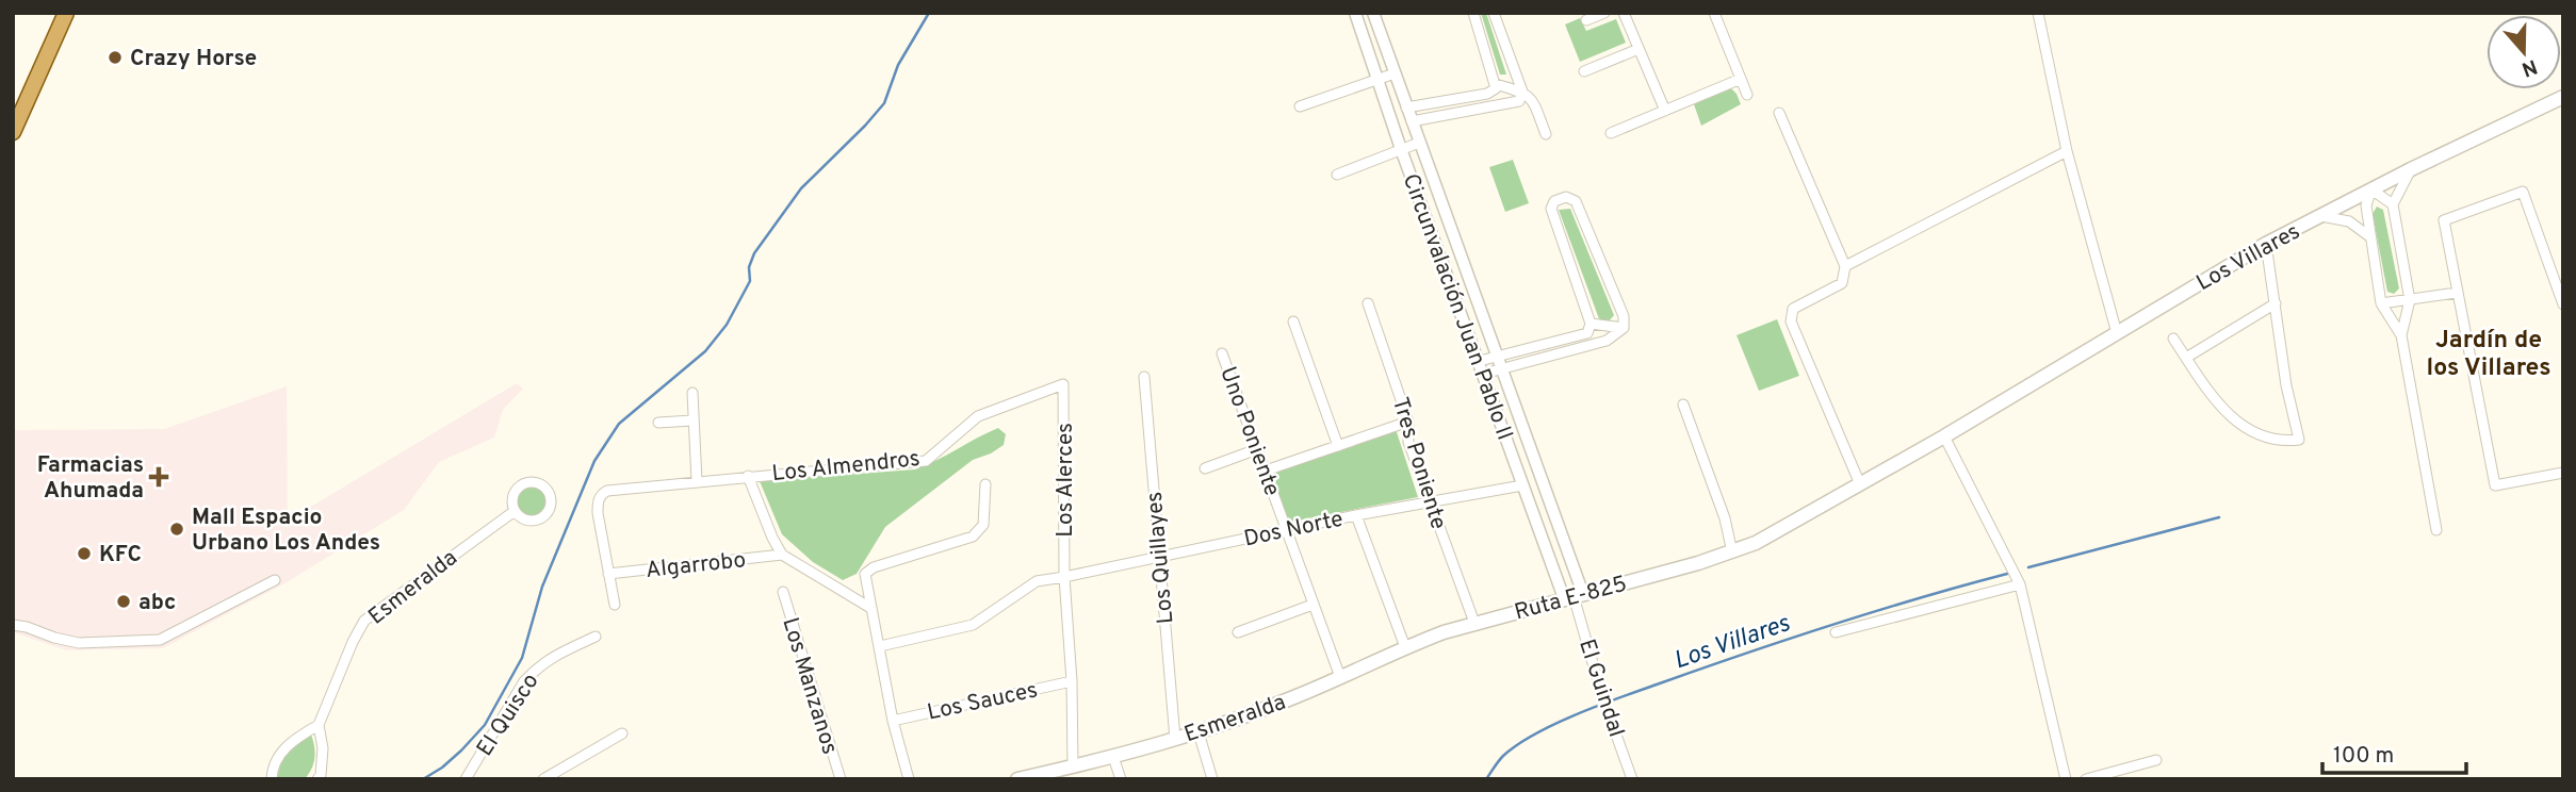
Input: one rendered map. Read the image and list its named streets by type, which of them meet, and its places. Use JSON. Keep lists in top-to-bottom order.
{
  "streets": {
    "main road": ["Los Villares", "Esmeralda", "Ruta E-825"],
    "street": [
      "Circunvalación Juan Pablo II",
      "Uno Poniente",
      "Tres Poniente",
      "Los Almendros",
      "Los Alerces",
      "Dos Norte",
      "Los Quillayes",
      "Algarrobo",
      "Los Manzanos",
      "El Guindal",
      "Los Sauces",
      "El Quisco"
    ]
  },
  "crossings": [
    ["Los Villares", "Ruta E-825"],
    ["Circunvalación Juan Pablo II", "Dos Norte"],
    ["Circunvalación Juan Pablo II", "Ruta E-825"],
    ["Circunvalación Juan Pablo II", "El Guindal"],
    ["Uno Poniente", "Dos Norte"],
    ["Uno Poniente", "Esmeralda"],
    ["Tres Poniente", "Dos Norte"],
    ["Tres Poniente", "Ruta E-825"],
    ["Los Almendros", "Los Alerces"],
    ["Los Almendros", "Algarrobo"],
    ["Los Alerces", "Dos Norte"],
    ["Los Alerces", "Esmeralda"],
    ["Los Alerces", "Los Sauces"],
    ["Dos Norte", "Los Quillayes"],
    ["Los Quillayes", "Esmeralda"],
    ["Esmeralda", "Ruta E-825"],
    ["Ruta E-825", "El Guindal"]
  ],
  "districts": ["Jardín de los Villares"],
  "water": ["Los Villares"],
  "places": {
    "other": [
      "Crazy Horse",
      "Mall Espacio Urbano Los Andes",
      "KFC",
      "abc"
    ],
    "health": ["Farmacias Ahumada"]
  },
  "scale_bar": "100 m",
  "north": "bottom"
}
